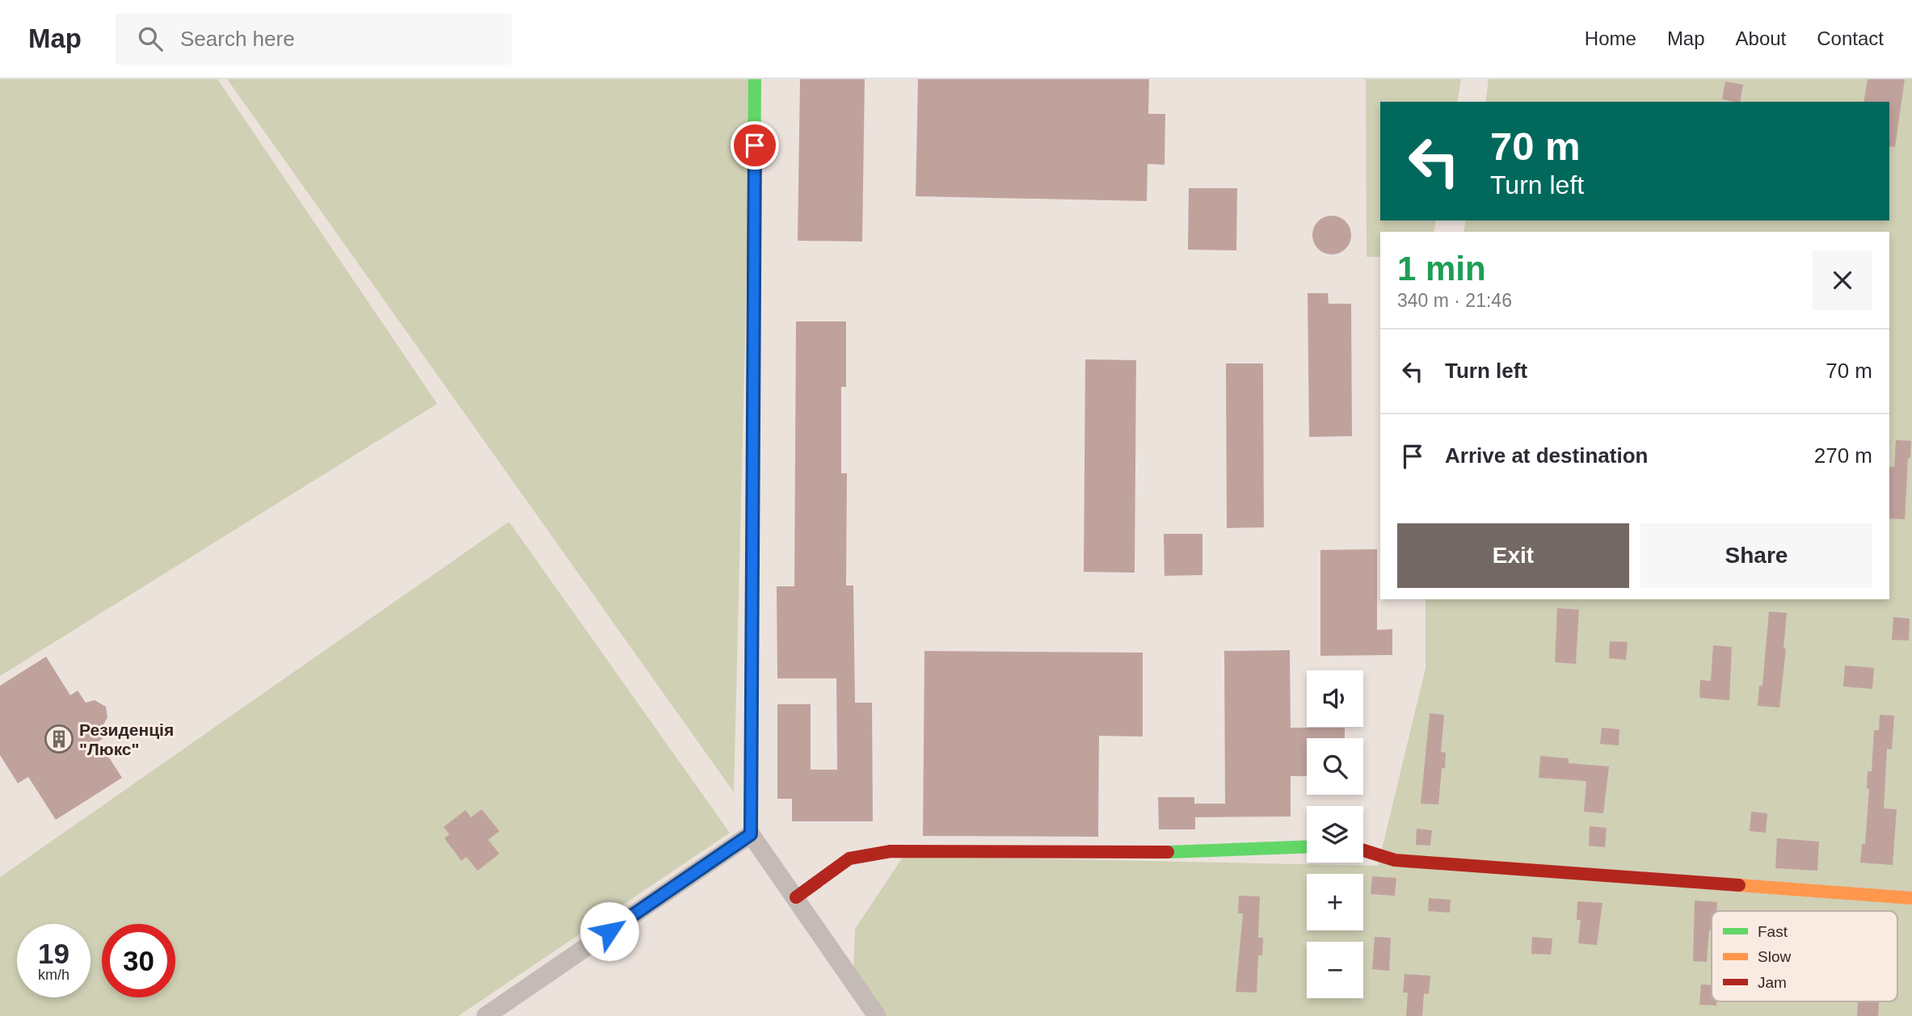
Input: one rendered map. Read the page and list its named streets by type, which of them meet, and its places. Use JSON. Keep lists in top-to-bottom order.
{
  "places": {
    "building": ["Резиденція \"Люкс\""]
  },
  "legend": ["Fast", "Slow", "Jam"],
  "page": {
    "header": "Map",
    "search": "Search here",
    "nav": [
      "Home",
      "Map",
      "About",
      "Contact"
    ],
    "turn": ["70 m", "Turn left"],
    "heading": ["1 min", "340 m · 21:46"],
    "list": [
      {
        "name": "Turn left",
        "value": "70 m"
      },
      {
        "name": "Arrive at destination",
        "value": "270 m"
      }
    ],
    "buttons": ["Exit", "Share"],
    "map_buttons": ["+", "−"],
    "speed": "19 km/h",
    "limit": "30"
  }
}
